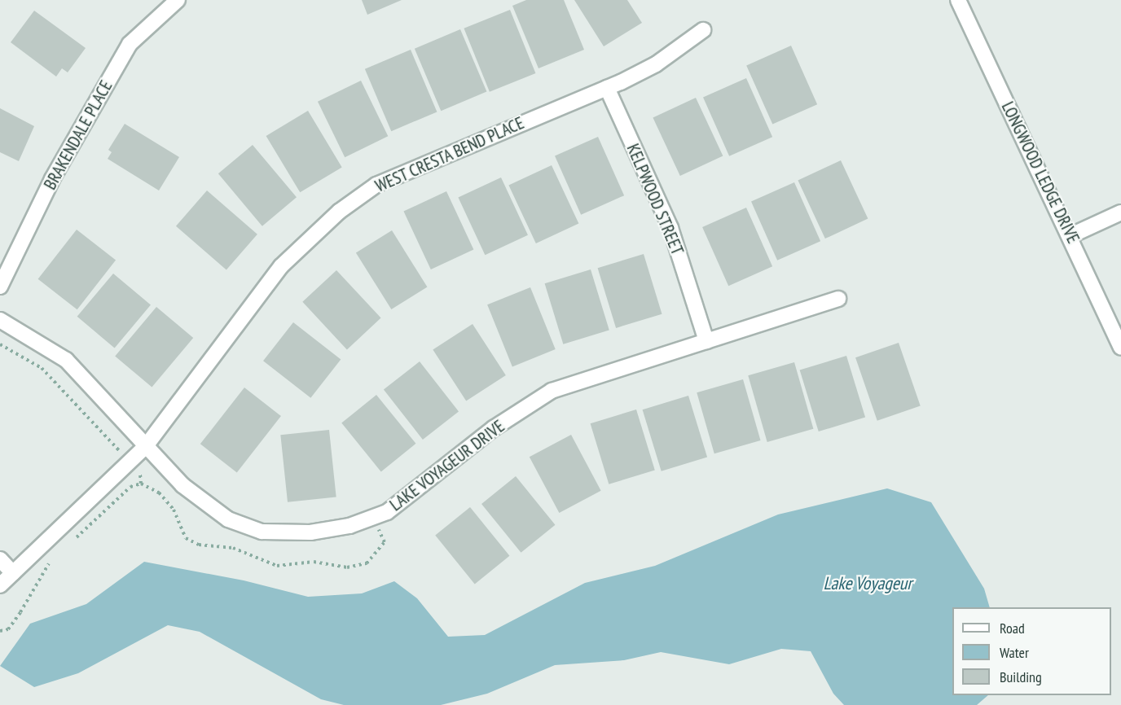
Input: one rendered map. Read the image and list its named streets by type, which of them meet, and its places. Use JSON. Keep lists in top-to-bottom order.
{
  "streets": {
    "street": [
      "BRAKENDALE PLACE",
      "WEST CRESTA BEND PLACE",
      "LONGWOOD LEDGE DRIVE",
      "KELPWOOD STREET",
      "LAKE VOYAGEUR DRIVE"
    ]
  },
  "crossings": [
    ["WEST CRESTA BEND PLACE", "KELPWOOD STREET"],
    ["WEST CRESTA BEND PLACE", "LAKE VOYAGEUR DRIVE"],
    ["KELPWOOD STREET", "LAKE VOYAGEUR DRIVE"]
  ],
  "water": ["Lake Voyageur"],
  "legend": ["Road", "Water", "Building"]
}
